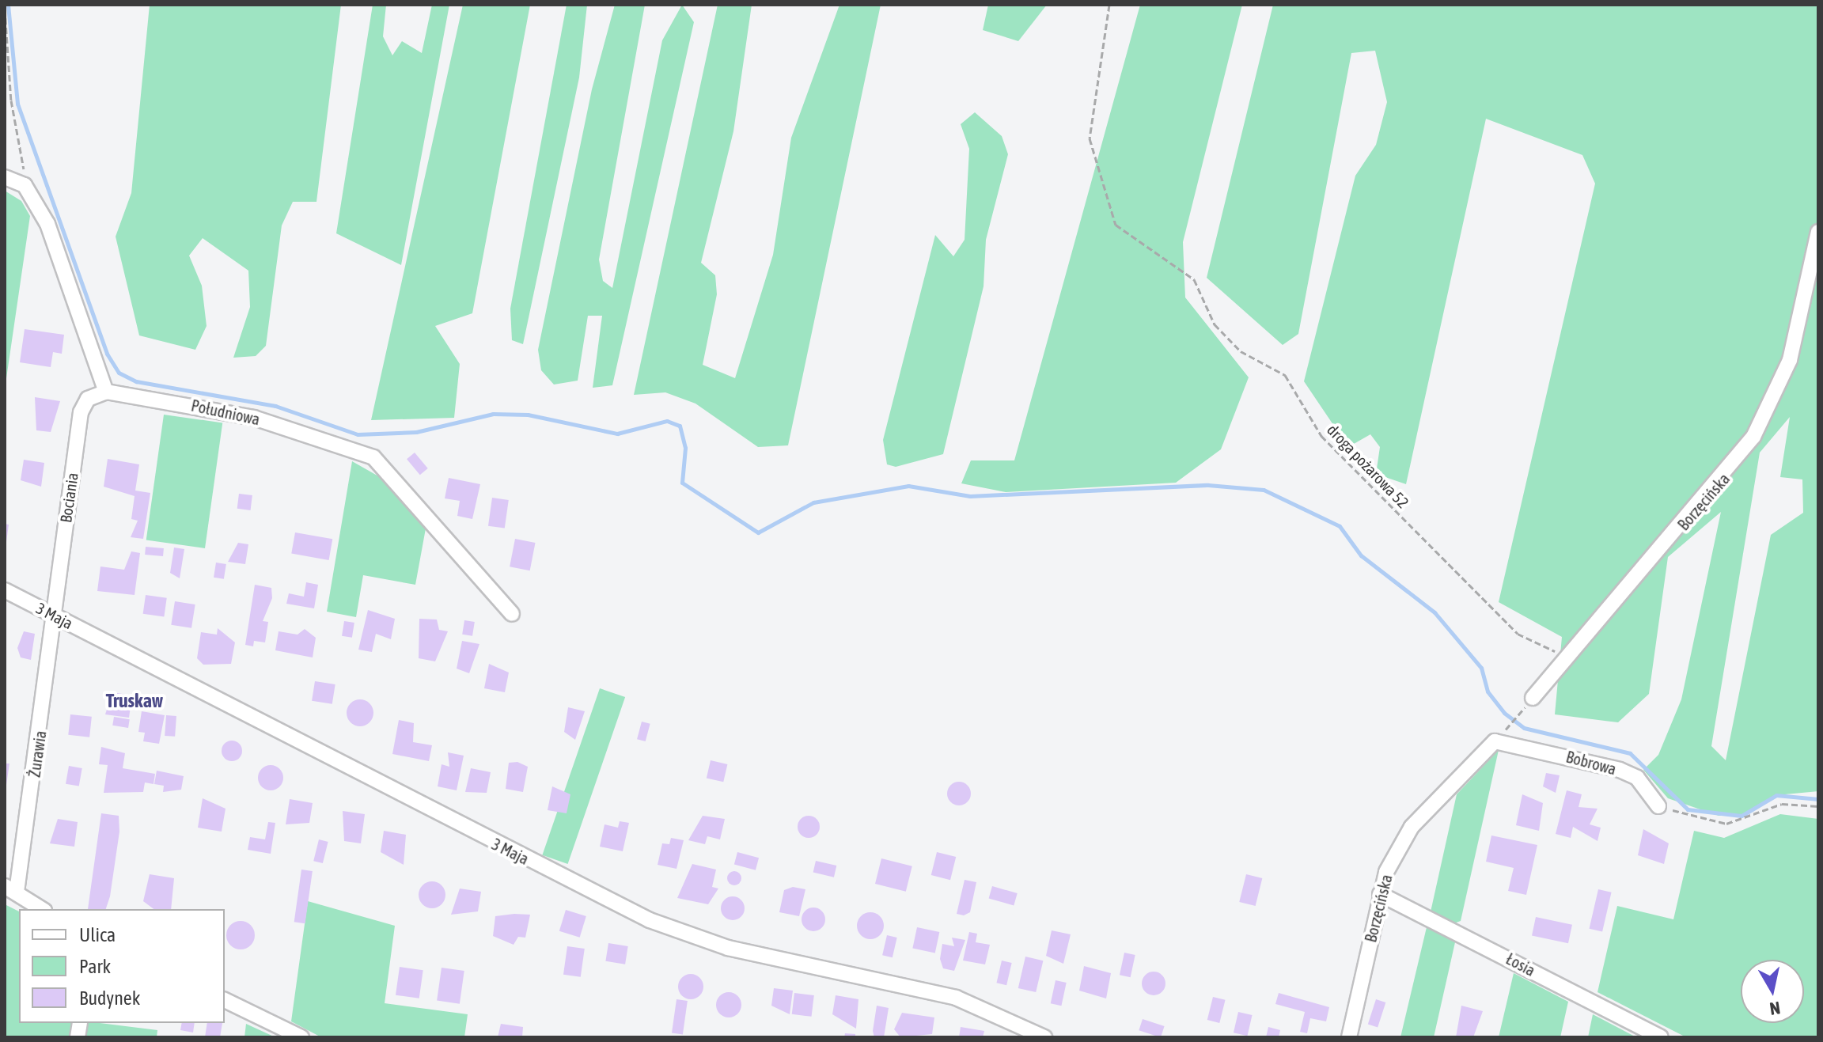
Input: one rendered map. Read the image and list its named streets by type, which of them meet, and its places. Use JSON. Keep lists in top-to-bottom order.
{
  "streets": {
    "street": [
      "Południowa",
      "Bociania",
      "Borzęcińska",
      "3 Maja",
      "Żurawia",
      "Bobrowa",
      "Łosia"
    ],
    "path": ["droga pożarowa 52"]
  },
  "crossings": [
    ["Południowa", "Bociania"],
    ["droga pożarowa 52", "Borzęcińska"],
    ["Bociania", "3 Maja"],
    ["Bociania", "Żurawia"],
    ["Borzęcińska", "Bobrowa"],
    ["Borzęcińska", "Łosia"],
    ["3 Maja", "Żurawia"]
  ],
  "districts": ["Truskaw"],
  "legend": ["Ulica", "Park", "Budynek"],
  "north": "bottom"
}
